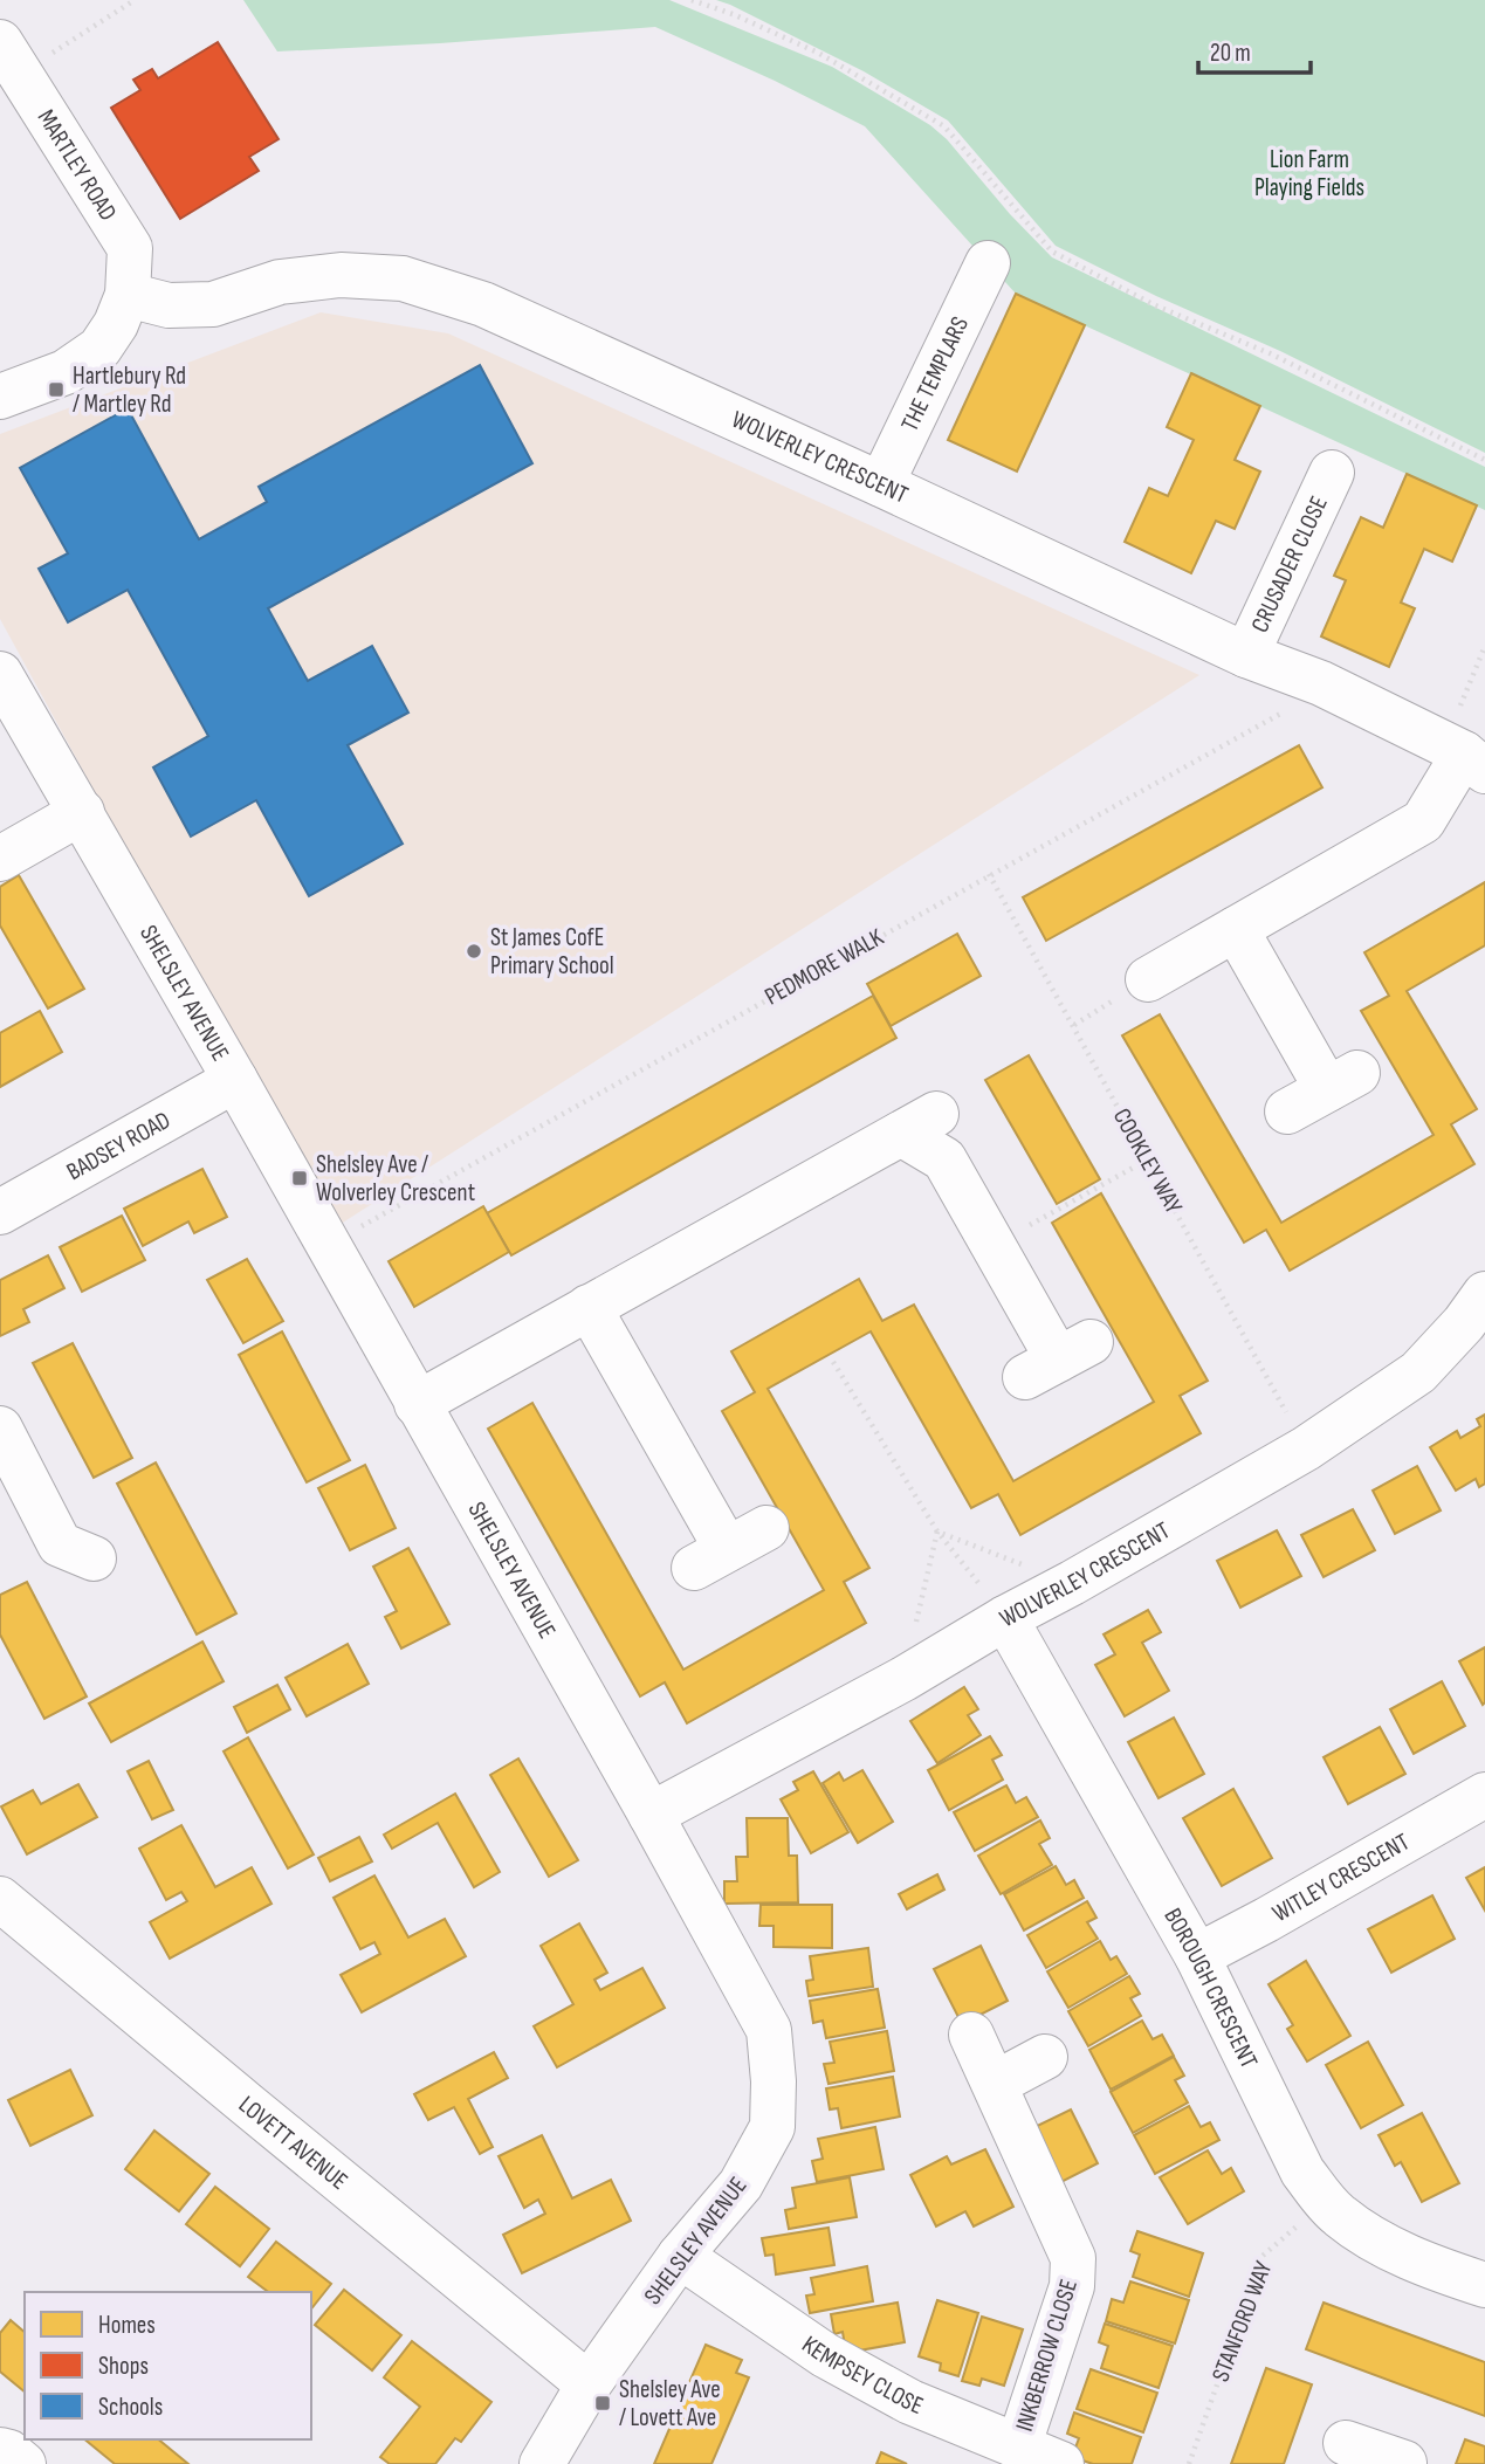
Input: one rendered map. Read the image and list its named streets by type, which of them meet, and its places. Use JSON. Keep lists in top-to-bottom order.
{
  "streets": {
    "street": [
      "MARTLEY ROAD",
      "THE TEMPLARS",
      "WOLVERLEY CRESCENT",
      "CRUSADER CLOSE",
      "SHELSLEY AVENUE",
      "BADSEY ROAD",
      "WITLEY CRESCENT",
      "BOROUGH CRESCENT",
      "LOVETT AVENUE",
      "INKBERROW CLOSE",
      "KEMPSEY CLOSE"
    ],
    "path": ["PEDMORE WALK", "COOKLEY WAY", "STANFORD WAY"]
  },
  "crossings": [
    ["MARTLEY ROAD", "WOLVERLEY CRESCENT"],
    ["THE TEMPLARS", "WOLVERLEY CRESCENT"],
    ["WOLVERLEY CRESCENT", "CRUSADER CLOSE"],
    ["WOLVERLEY CRESCENT", "PEDMORE WALK"],
    ["WOLVERLEY CRESCENT", "SHELSLEY AVENUE"],
    ["WOLVERLEY CRESCENT", "COOKLEY WAY"],
    ["WOLVERLEY CRESCENT", "BOROUGH CRESCENT"],
    ["PEDMORE WALK", "SHELSLEY AVENUE"],
    ["PEDMORE WALK", "COOKLEY WAY"],
    ["SHELSLEY AVENUE", "BADSEY ROAD"],
    ["SHELSLEY AVENUE", "LOVETT AVENUE"],
    ["SHELSLEY AVENUE", "KEMPSEY CLOSE"],
    ["WITLEY CRESCENT", "BOROUGH CRESCENT"],
    ["BOROUGH CRESCENT", "STANFORD WAY"],
    ["INKBERROW CLOSE", "KEMPSEY CLOSE"]
  ],
  "parks": ["Lion Farm Playing Fields"],
  "places": {
    "transit": ["Hartlebury Rd / Martley Rd", "Shelsley Ave / Wolverley Crescent", "Shelsley Ave / Lovett Ave"],
    "other": ["St James CofE Primary School"]
  },
  "legend": ["Homes", "Shops", "Schools"],
  "scale_bar": "20 m"
}
